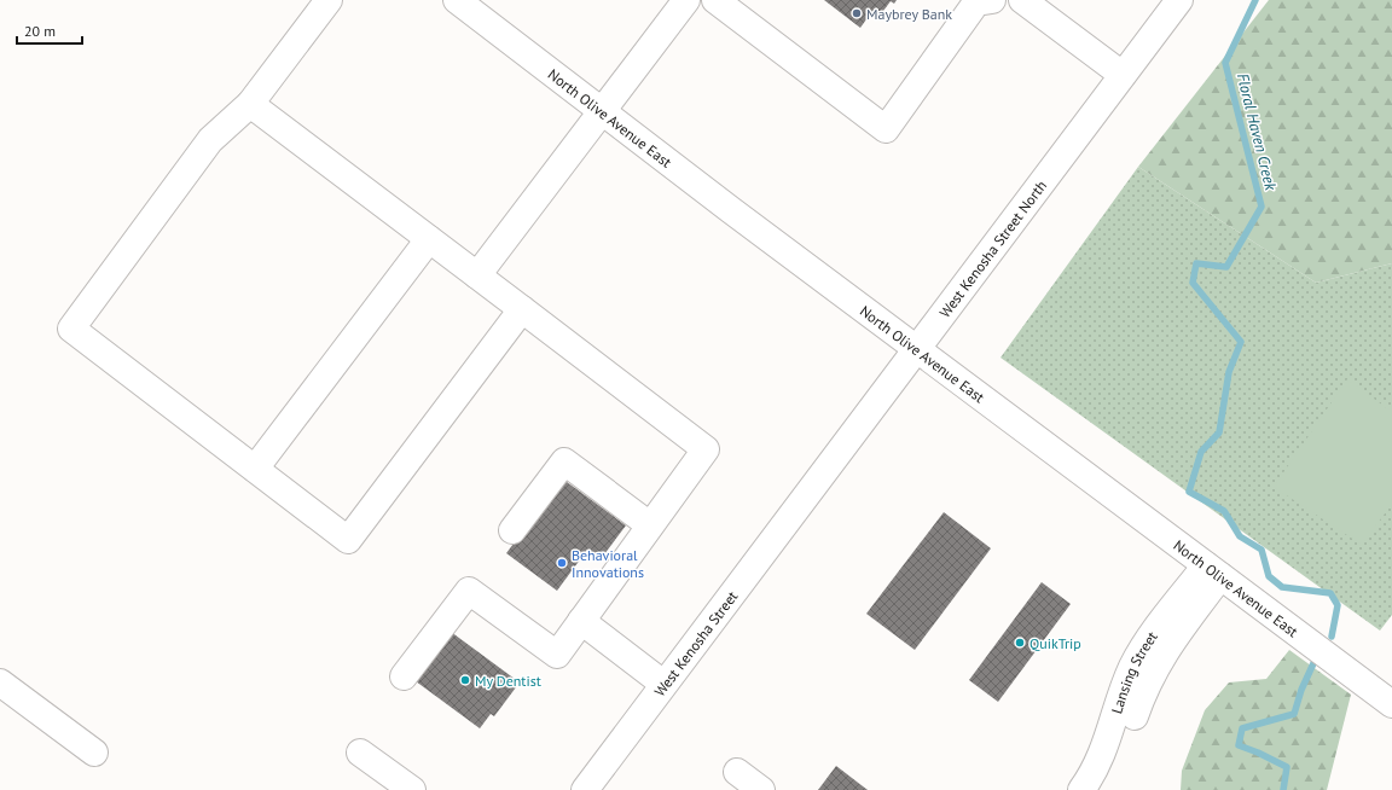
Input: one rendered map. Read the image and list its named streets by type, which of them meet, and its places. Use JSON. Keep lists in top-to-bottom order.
{
  "streets": {
    "street": [
      "North Olive Avenue East",
      "West Kenosha Street North",
      "West Kenosha Street",
      "Lansing Street"
    ]
  },
  "crossings": [
    ["North Olive Avenue East", "West Kenosha Street North"],
    ["North Olive Avenue East", "Lansing Street"],
    ["West Kenosha Street North", "West Kenosha Street"]
  ],
  "water": ["Floral Haven Creek"],
  "places": [
    "Maybrey Bank",
    "Behavioral Innovations",
    "QuikTrip",
    "My Dentist"
  ],
  "scale_bar": "20 m"
}
